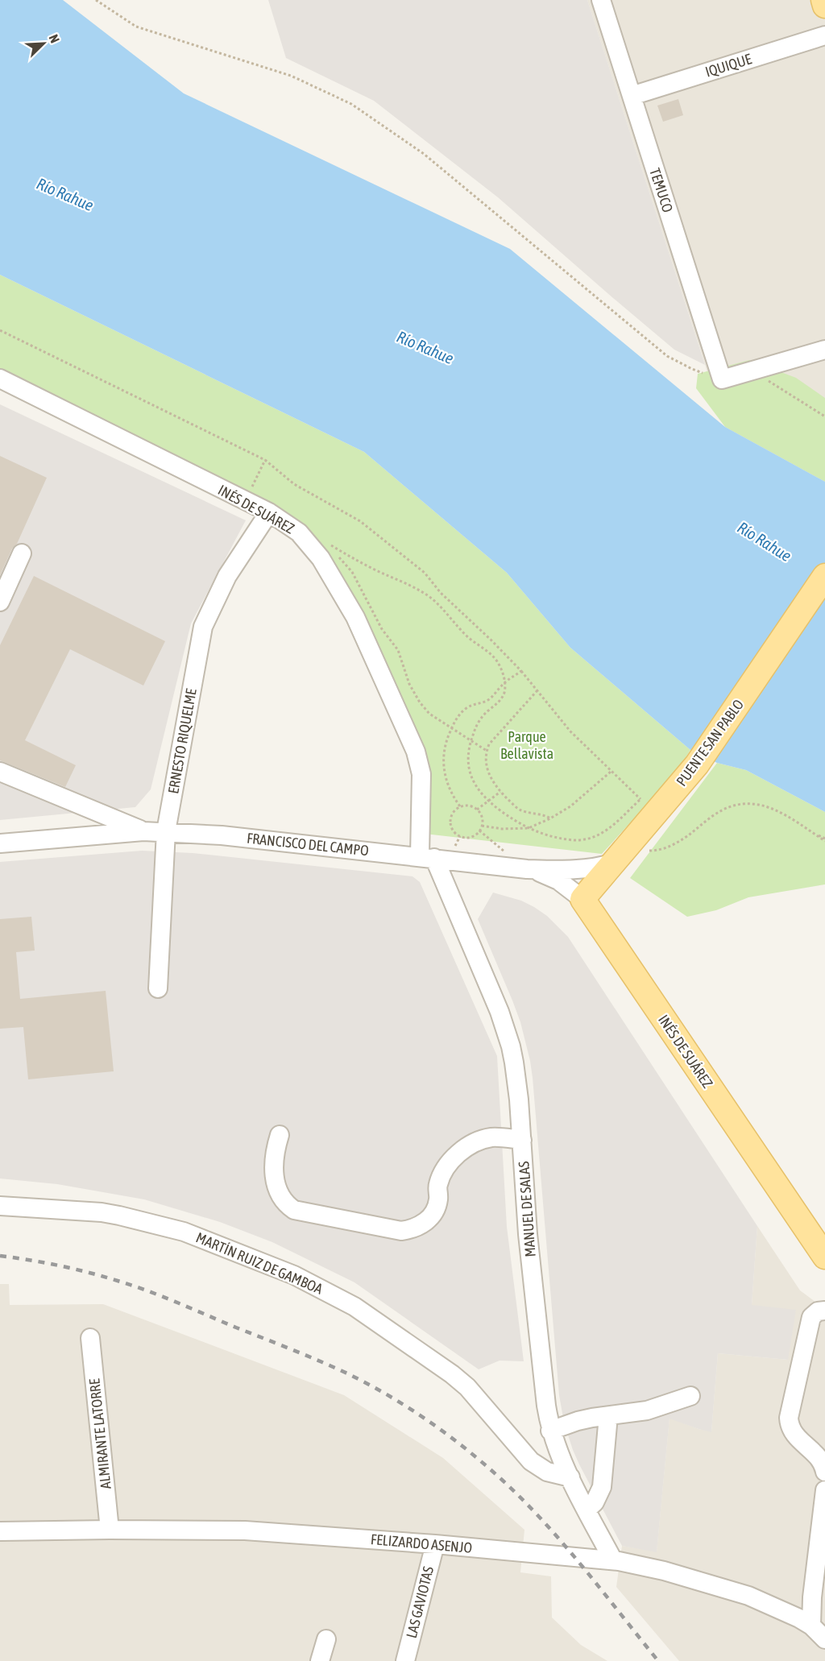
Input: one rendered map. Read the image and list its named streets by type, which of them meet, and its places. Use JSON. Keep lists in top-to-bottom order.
{
  "streets": {
    "main road": ["INÉS DE SUÁREZ", "PUENTE SAN PABLO"],
    "street": [
      "IQUIQUE",
      "TEMUCO",
      "ERNESTO RIQUELME",
      "FRANCISCO DEL CAMPO",
      "MANUEL DE SALAS",
      "MARTÍN RUIZ DE GAMBOA",
      "ALMIRANTE LATORRE",
      "FELIZARDO ASENJO",
      "LAS GAVIOTAS"
    ]
  },
  "crossings": [
    ["IQUIQUE", "TEMUCO"],
    ["INÉS DE SUÁREZ", "ERNESTO RIQUELME"],
    ["INÉS DE SUÁREZ", "PUENTE SAN PABLO"],
    ["INÉS DE SUÁREZ", "FRANCISCO DEL CAMPO"],
    ["INÉS DE SUÁREZ", "MANUEL DE SALAS"],
    ["ERNESTO RIQUELME", "FRANCISCO DEL CAMPO"],
    ["PUENTE SAN PABLO", "FRANCISCO DEL CAMPO"],
    ["FRANCISCO DEL CAMPO", "MANUEL DE SALAS"],
    ["MANUEL DE SALAS", "MARTÍN RUIZ DE GAMBOA"],
    ["MANUEL DE SALAS", "FELIZARDO ASENJO"],
    ["ALMIRANTE LATORRE", "FELIZARDO ASENJO"],
    ["FELIZARDO ASENJO", "LAS GAVIOTAS"]
  ],
  "water": ["Río Rahue"],
  "parks": ["Parque Bellavista"],
  "north": "top right"
}
